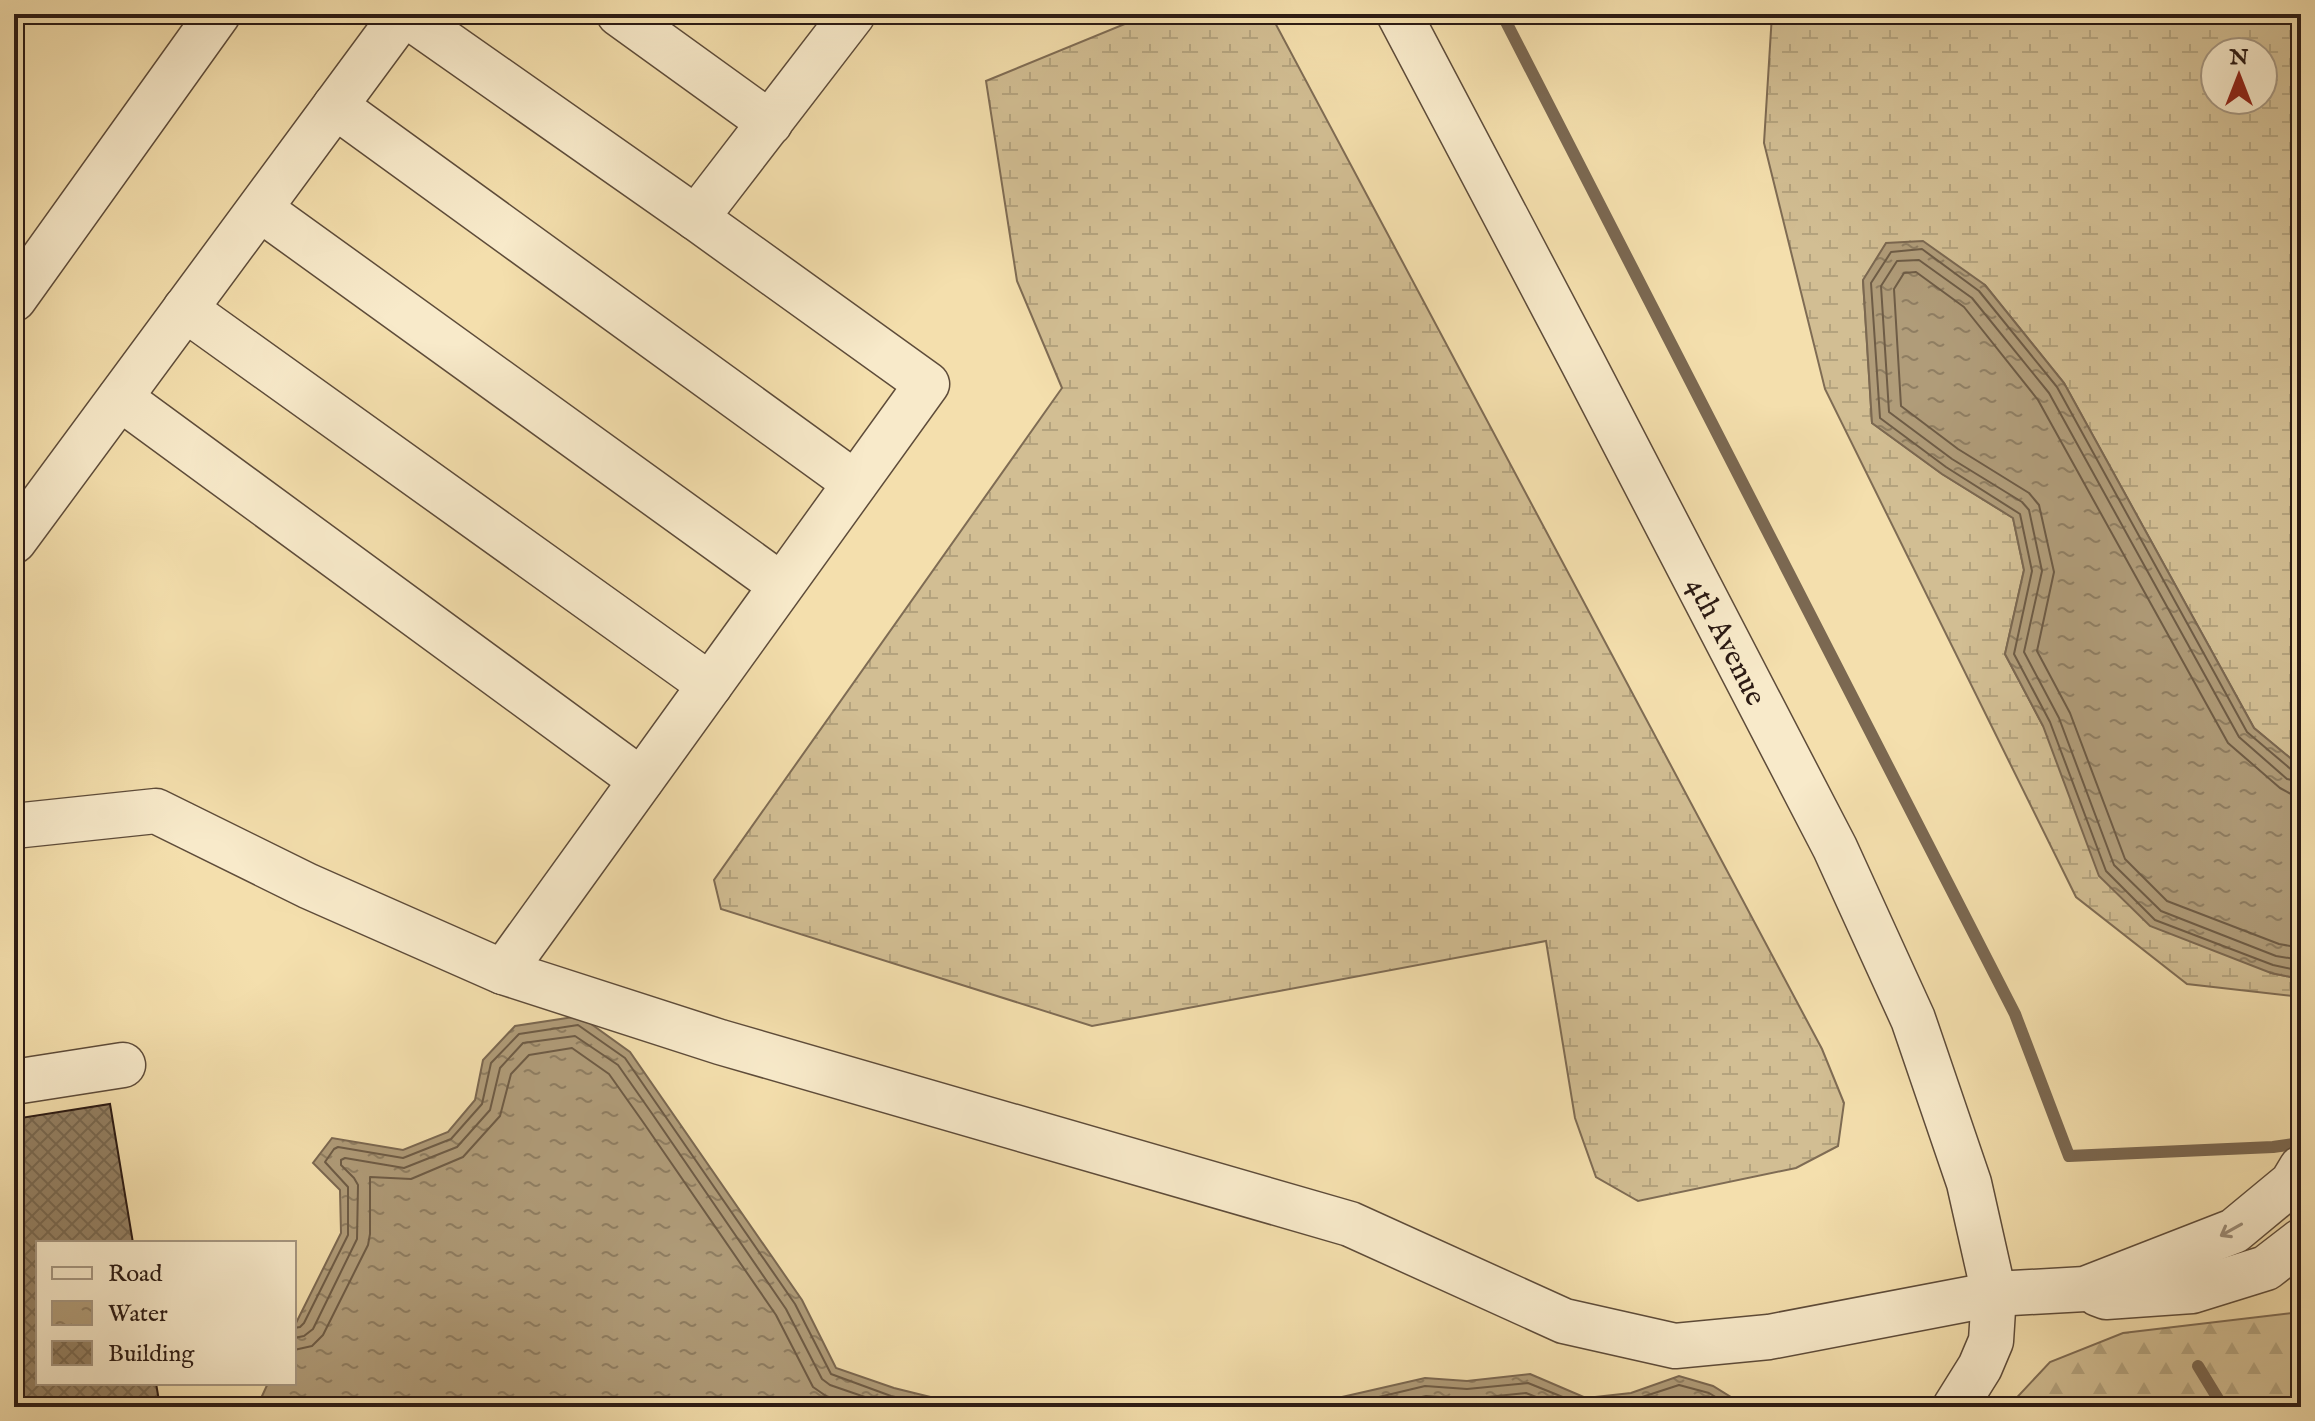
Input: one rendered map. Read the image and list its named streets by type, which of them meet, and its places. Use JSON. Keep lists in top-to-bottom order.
{
  "streets": {
    "street": ["4th Avenue"]
  },
  "legend": ["Road", "Water", "Building"],
  "north": "top"
}
